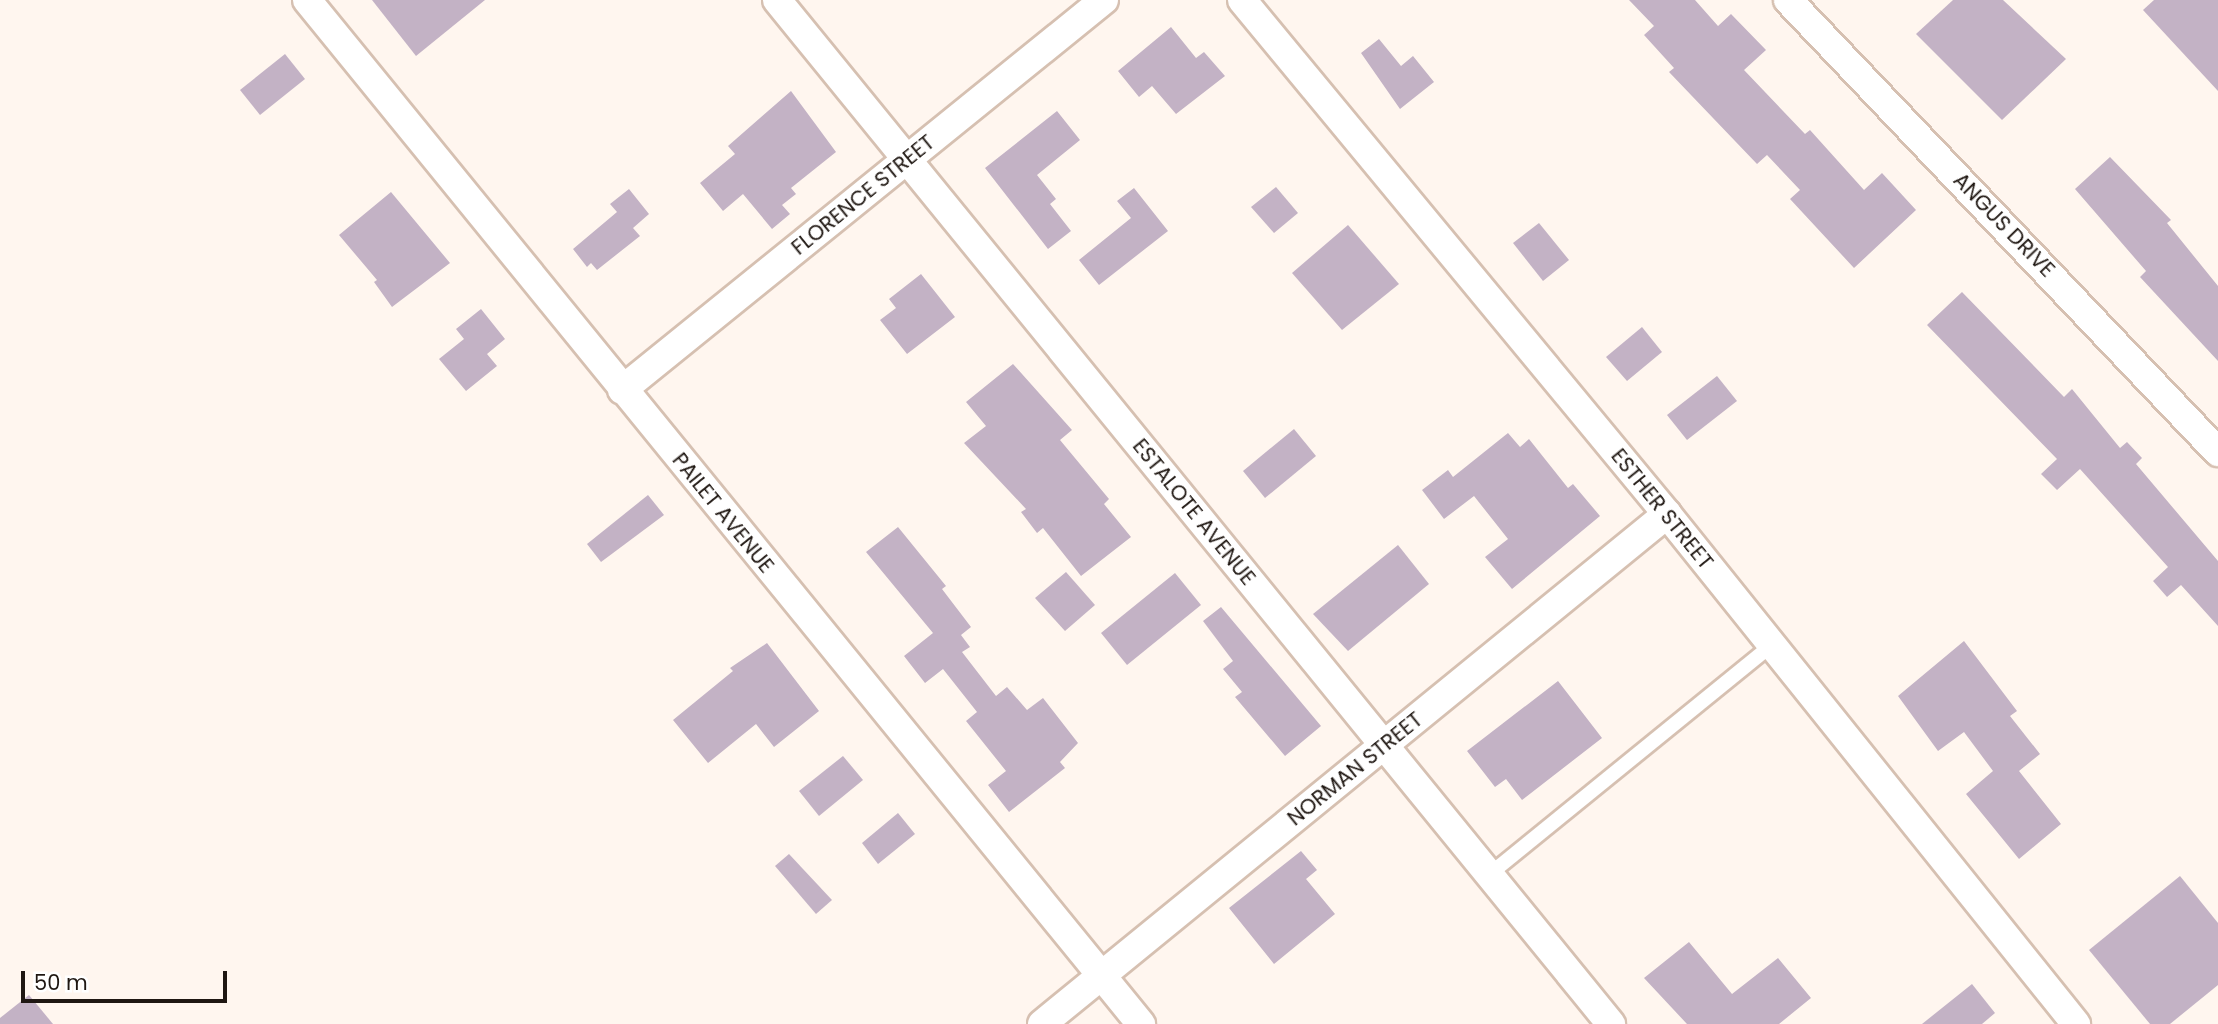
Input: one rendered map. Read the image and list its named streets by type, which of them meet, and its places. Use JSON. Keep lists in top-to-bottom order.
{
  "streets": {
    "street": [
      "FLORENCE STREET",
      "ANGUS DRIVE",
      "ESTHER STREET",
      "ESTALOTE AVENUE",
      "PAILET AVENUE",
      "NORMAN STREET"
    ]
  },
  "crossings": [
    ["FLORENCE STREET", "ESTALOTE AVENUE"],
    ["FLORENCE STREET", "PAILET AVENUE"],
    ["ESTHER STREET", "NORMAN STREET"],
    ["ESTALOTE AVENUE", "NORMAN STREET"],
    ["PAILET AVENUE", "NORMAN STREET"]
  ],
  "scale_bar": "50 m"
}
